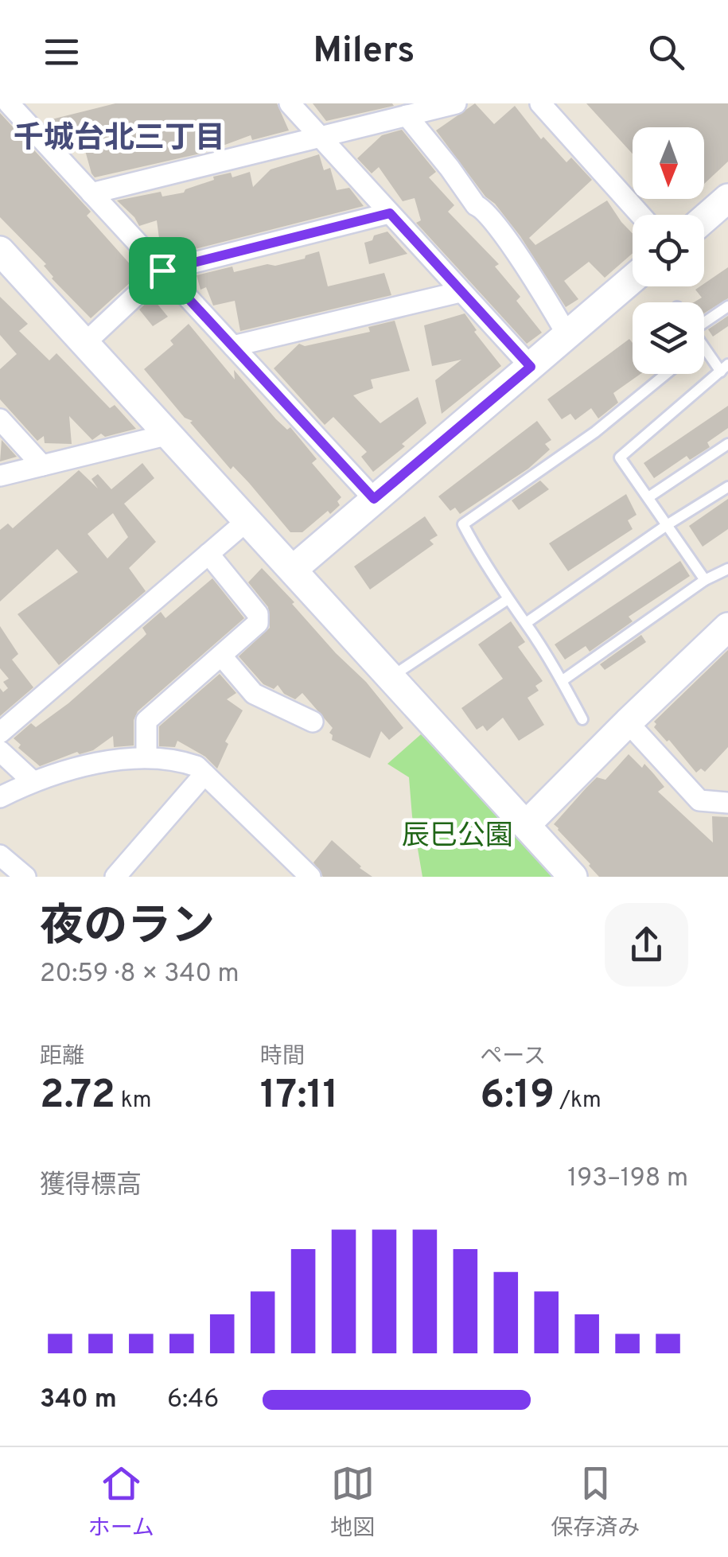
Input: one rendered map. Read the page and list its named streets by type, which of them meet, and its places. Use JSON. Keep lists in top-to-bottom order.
{
  "districts": ["千城台北三丁目"],
  "parks": ["辰巳公園"],
  "north": "bottom",
  "page": {
    "header": "Milers",
    "heading": ["夜のラン", "20:59 · 8 × 340 m"],
    "stats": [
      ["距離", "2.72 km"],
      ["時間", "17:11"],
      ["ペース", "6:19 /km"]
    ],
    "chart": ["獲得標高", "193–198 m"],
    "list": [
      {
        "name": "340 m",
        "note": "6:46"
      }
    ],
    "tabs": ["ホーム", "地図", "保存済み"]
  }
}
